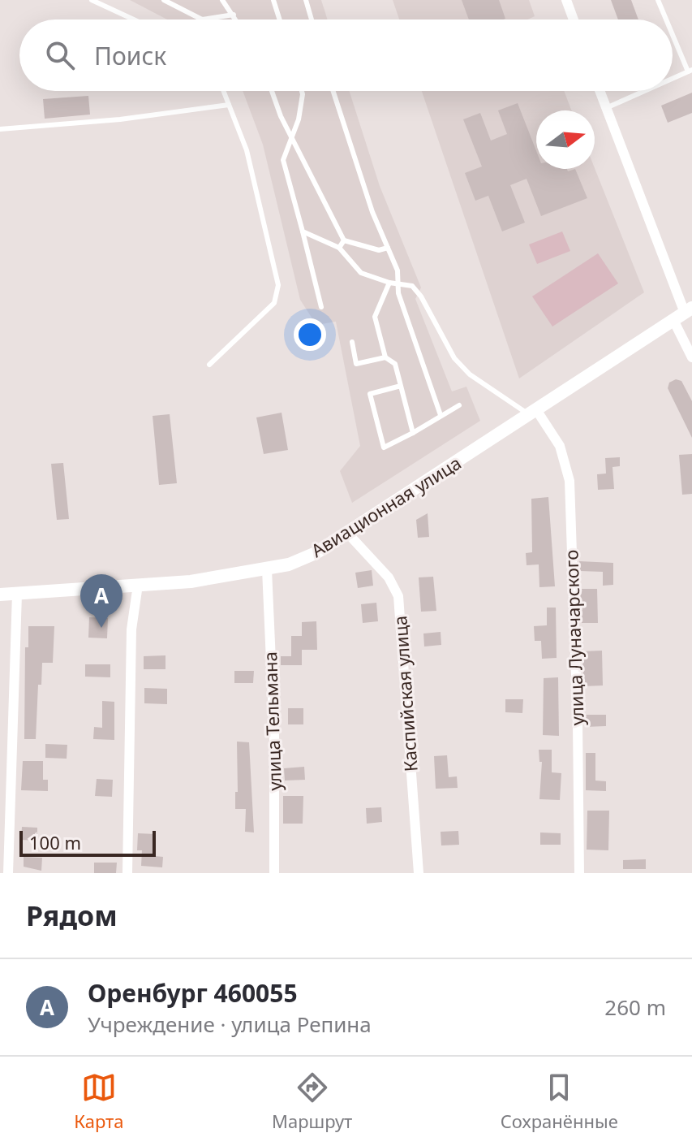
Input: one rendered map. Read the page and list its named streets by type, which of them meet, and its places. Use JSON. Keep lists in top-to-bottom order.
{
  "streets": {
    "street": [
      "Авиационная улица",
      "улица Луначарского",
      "Каспийская улица",
      "улица Тельмана"
    ]
  },
  "crossings": [
    ["Авиационная улица", "улица Луначарского"],
    ["Авиационная улица", "Каспийская улица"],
    ["Авиационная улица", "улица Тельмана"]
  ],
  "scale_bar": "100 m",
  "north": "right",
  "page": {
    "search": "Поиск",
    "pins": "A",
    "scale": "100 m",
    "heading": "Рядом",
    "list": [
      {
        "mark": "A",
        "name": "Оренбург 460055",
        "note": "Учреждение · улица Репина",
        "value": "260 m"
      }
    ],
    "nav": ["Карта", "Маршрут", "Сохранённые"]
  }
}
